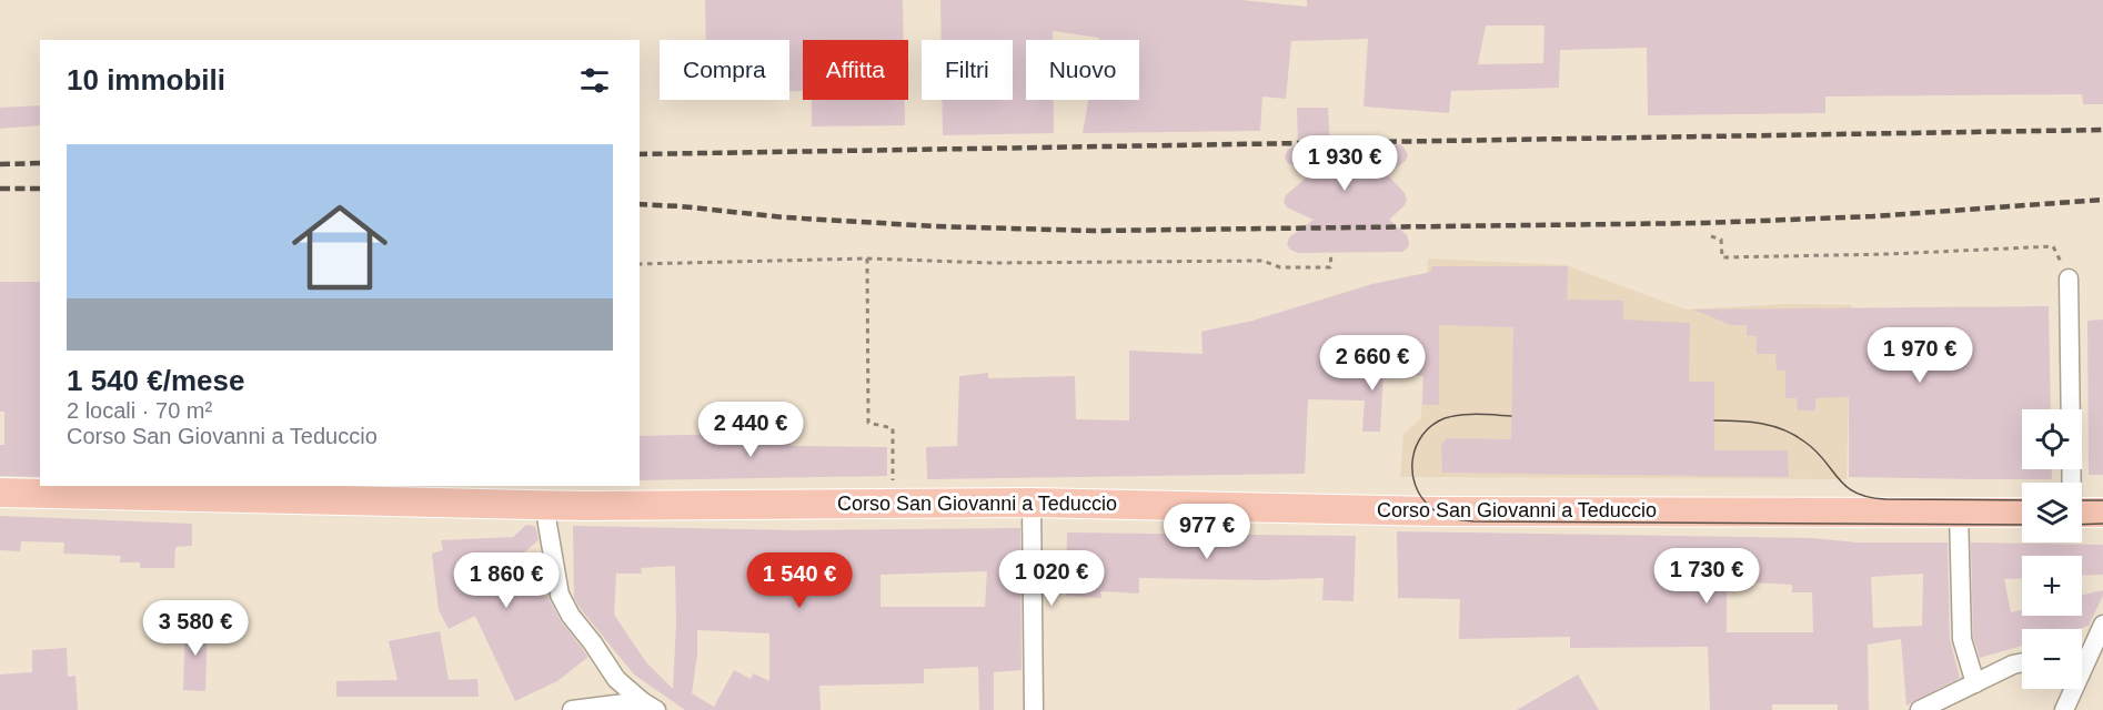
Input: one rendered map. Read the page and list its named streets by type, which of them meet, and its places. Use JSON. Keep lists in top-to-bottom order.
{
  "streets": {
    "main road": ["Corso San Giovanni a Teduccio"]
  },
  "page": {
    "chip": [
      "Compra",
      "Affitta",
      "Filtri",
      "Nuovo"
    ],
    "heading": "10 immobili",
    "list": [
      {
        "name": "1 540 €/mese",
        "note": "2 locali · 70 m² · Corso San Giovanni a Teduccio"
      }
    ],
    "price": [
      "1 930 €",
      "1 970 €",
      "2 660 €",
      "2 440 €",
      "977 €",
      "1 730 €",
      "1 020 €",
      "1 860 €",
      "1 540 €",
      "3 580 €"
    ],
    "map_buttons": ["+", "−"]
  }
}
